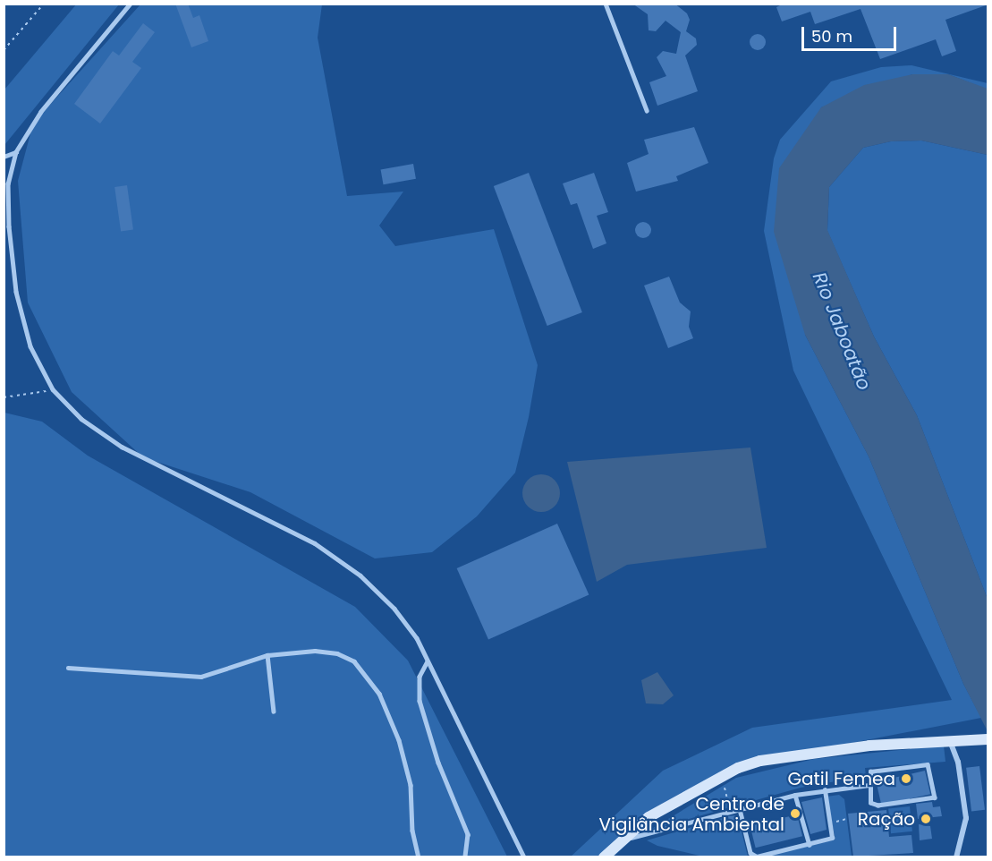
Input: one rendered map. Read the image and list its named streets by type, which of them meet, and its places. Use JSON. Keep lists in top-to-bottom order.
{
  "water": ["Rio Jaboatão"],
  "places": ["Gatil Femea", "Centro de Vigilância Ambiental", "Ração"],
  "scale_bar": "50 m"
}
